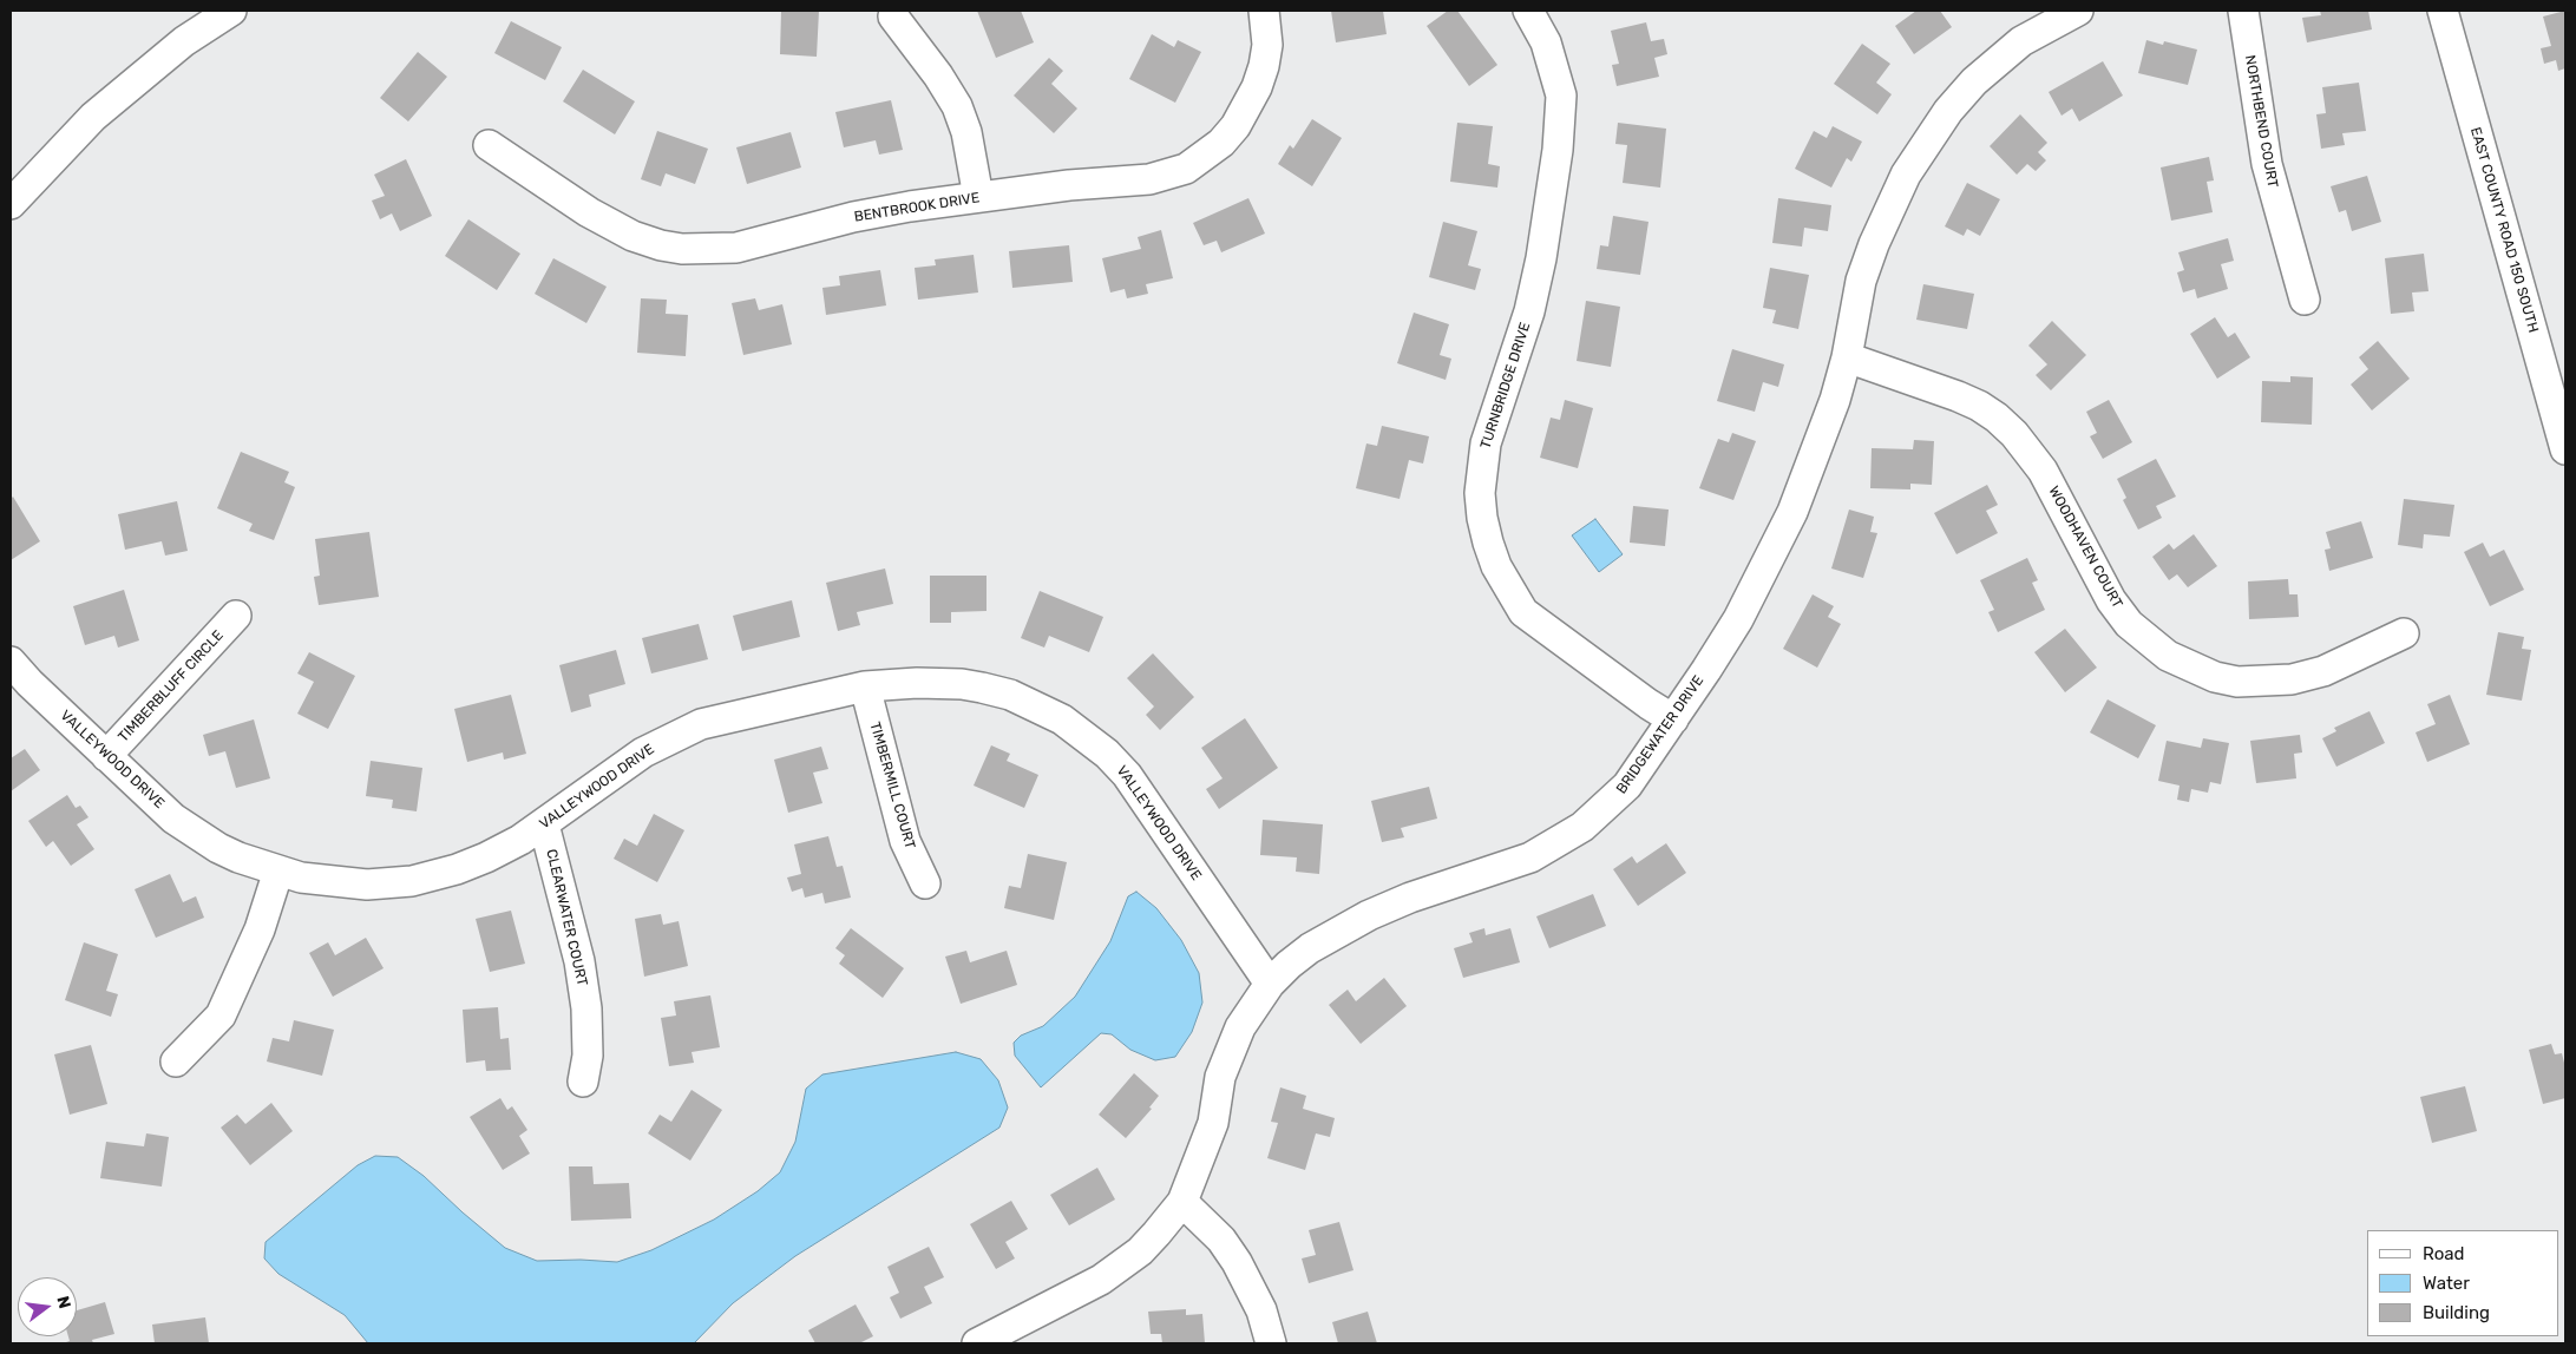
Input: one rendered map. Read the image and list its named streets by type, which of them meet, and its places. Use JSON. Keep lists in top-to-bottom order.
{
  "streets": {
    "street": [
      "NORTHBEND COURT",
      "BENTBROOK DRIVE",
      "EAST COUNTY ROAD 150 SOUTH",
      "TURNBRIDGE DRIVE",
      "WOODHAVEN COURT",
      "TIMBERBLUFF CIRCLE",
      "BRIDGEWATER DRIVE",
      "VALLEYWOOD DRIVE",
      "TIMBERMILL COURT",
      "CLEARWATER COURT"
    ]
  },
  "crossings": [
    ["TURNBRIDGE DRIVE", "BRIDGEWATER DRIVE"],
    ["WOODHAVEN COURT", "BRIDGEWATER DRIVE"],
    ["TIMBERBLUFF CIRCLE", "VALLEYWOOD DRIVE"],
    ["BRIDGEWATER DRIVE", "VALLEYWOOD DRIVE"],
    ["VALLEYWOOD DRIVE", "TIMBERMILL COURT"],
    ["VALLEYWOOD DRIVE", "CLEARWATER COURT"]
  ],
  "legend": ["Road", "Water", "Building"],
  "north": "right"
}
